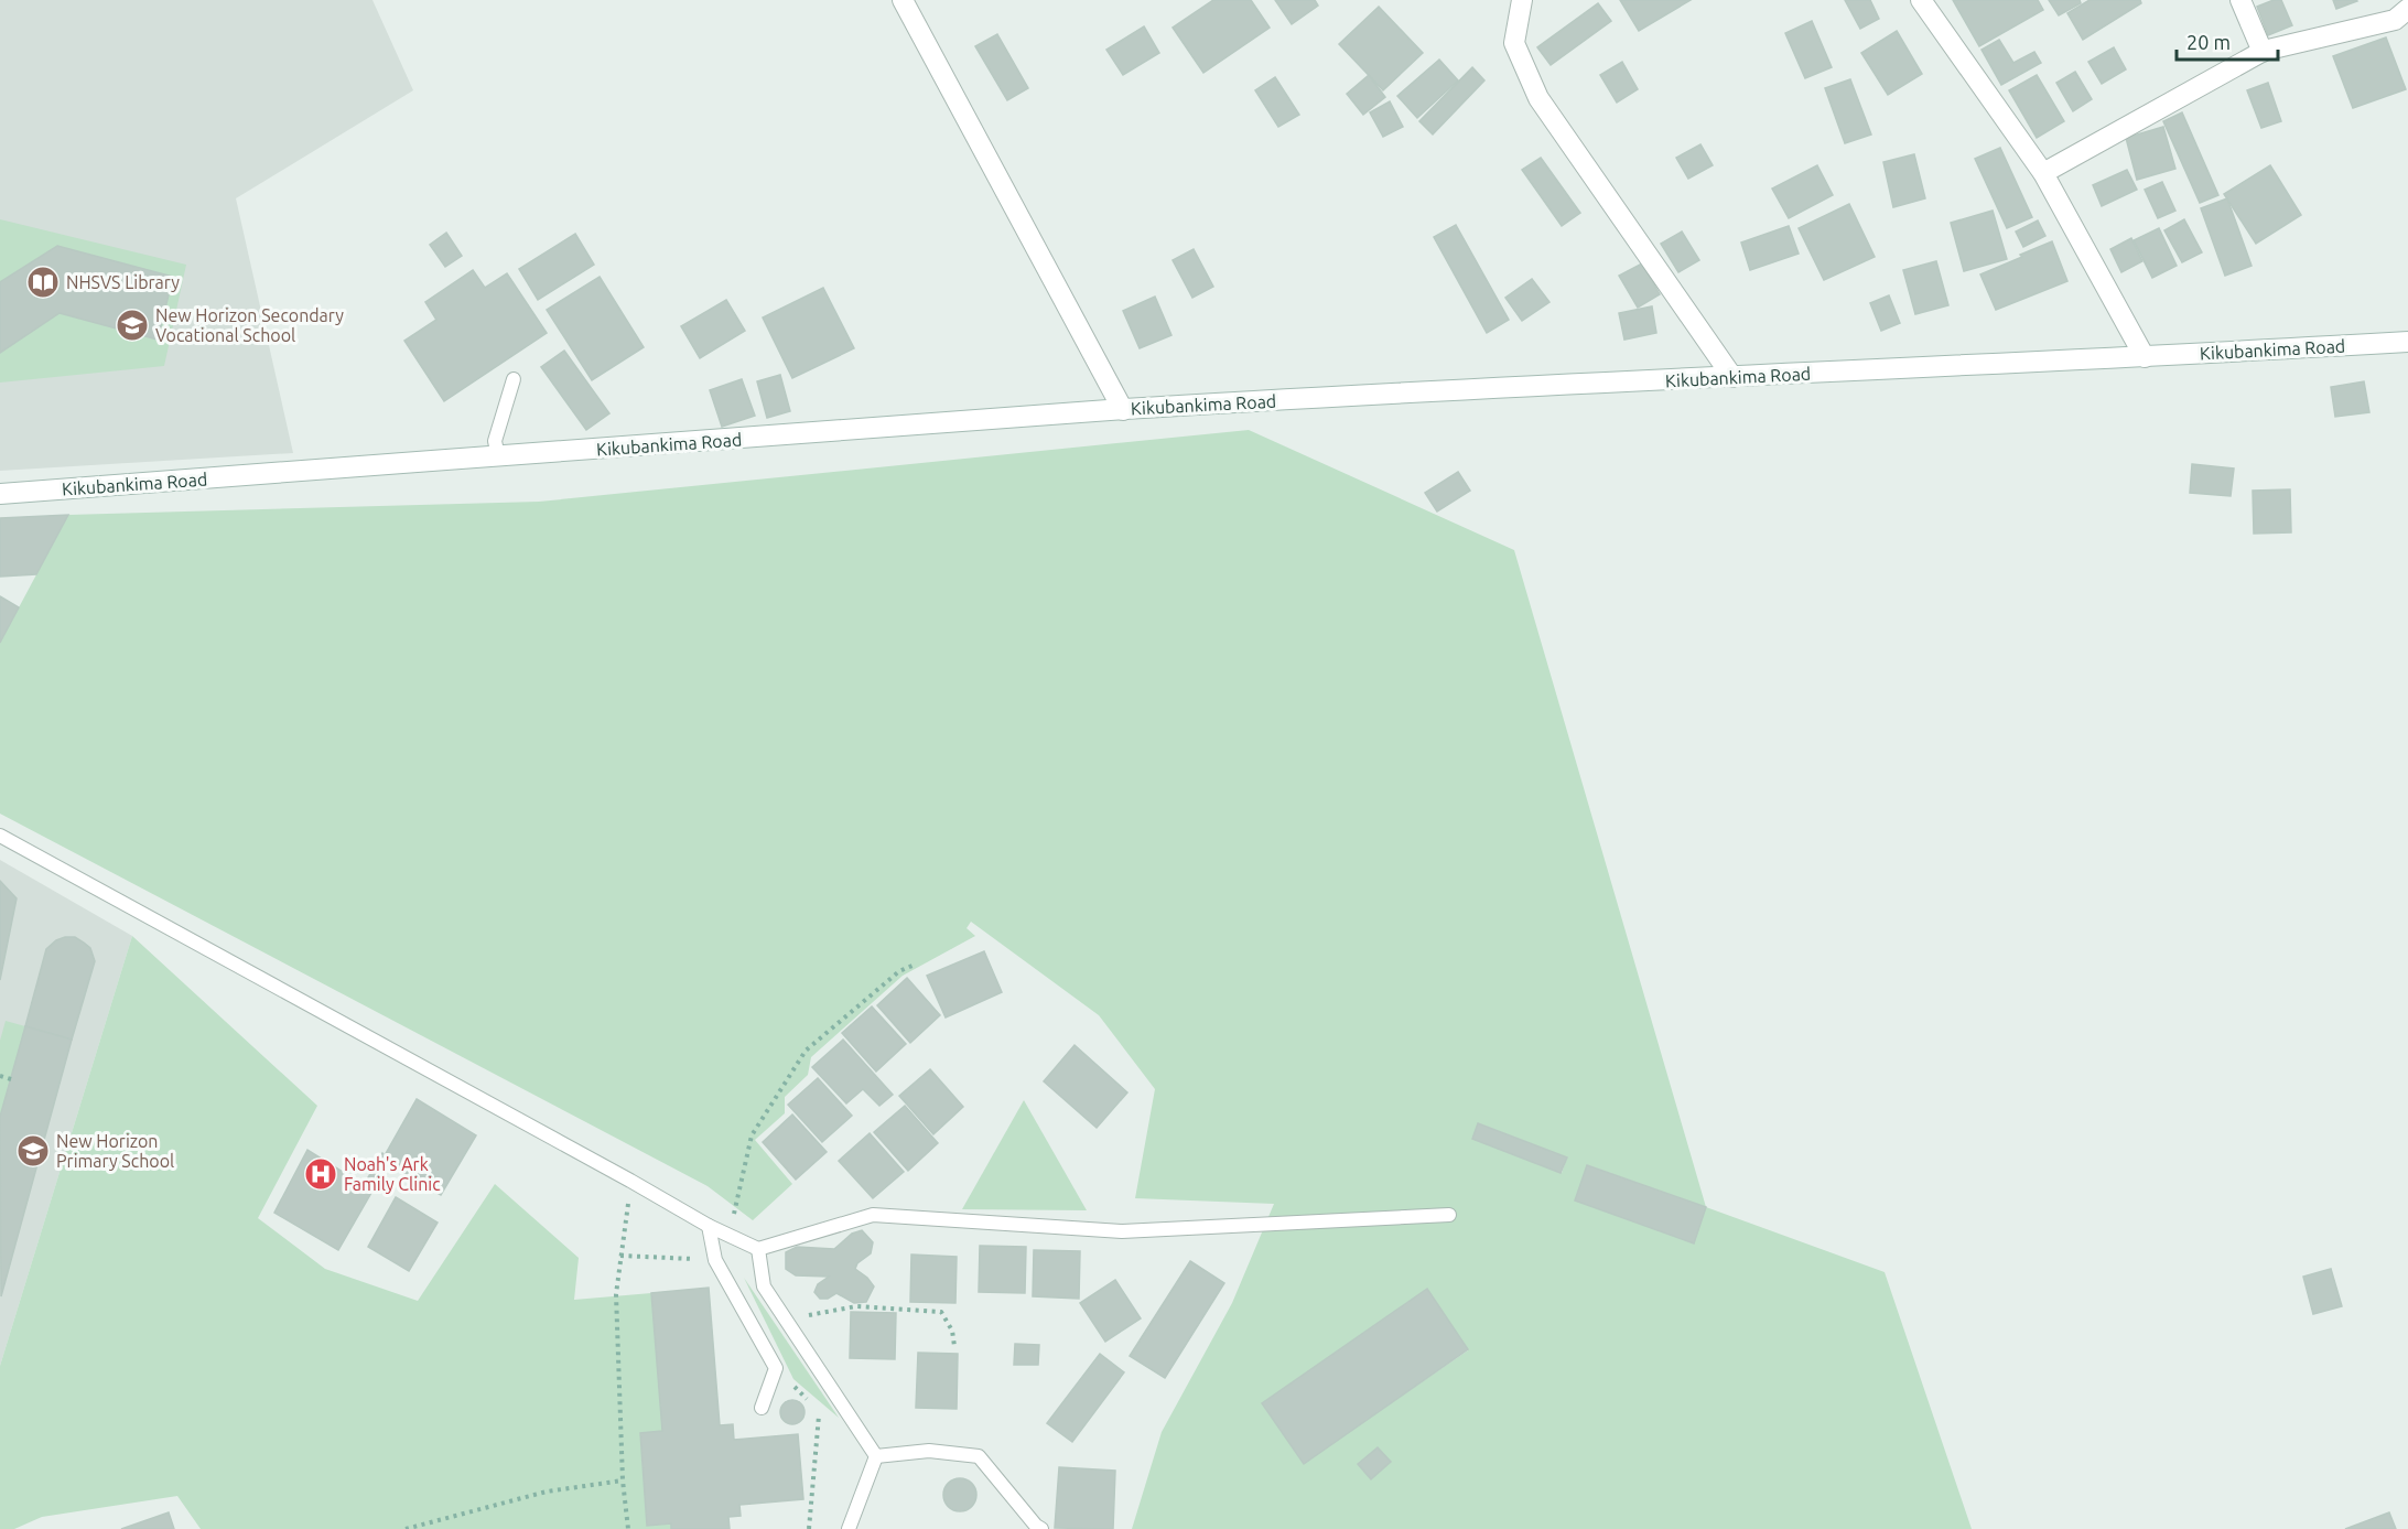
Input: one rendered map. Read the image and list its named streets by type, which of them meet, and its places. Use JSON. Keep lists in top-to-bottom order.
{
  "streets": {
    "street": ["Kikubankima Road"]
  },
  "places": {
    "library": ["NHSVS Library"],
    "school or university": ["New Horizon Secondary Vocational School", "New Horizon Primary School"],
    "hospital": ["Noah's Ark Family Clinic"]
  },
  "scale_bar": "20 m"
}
